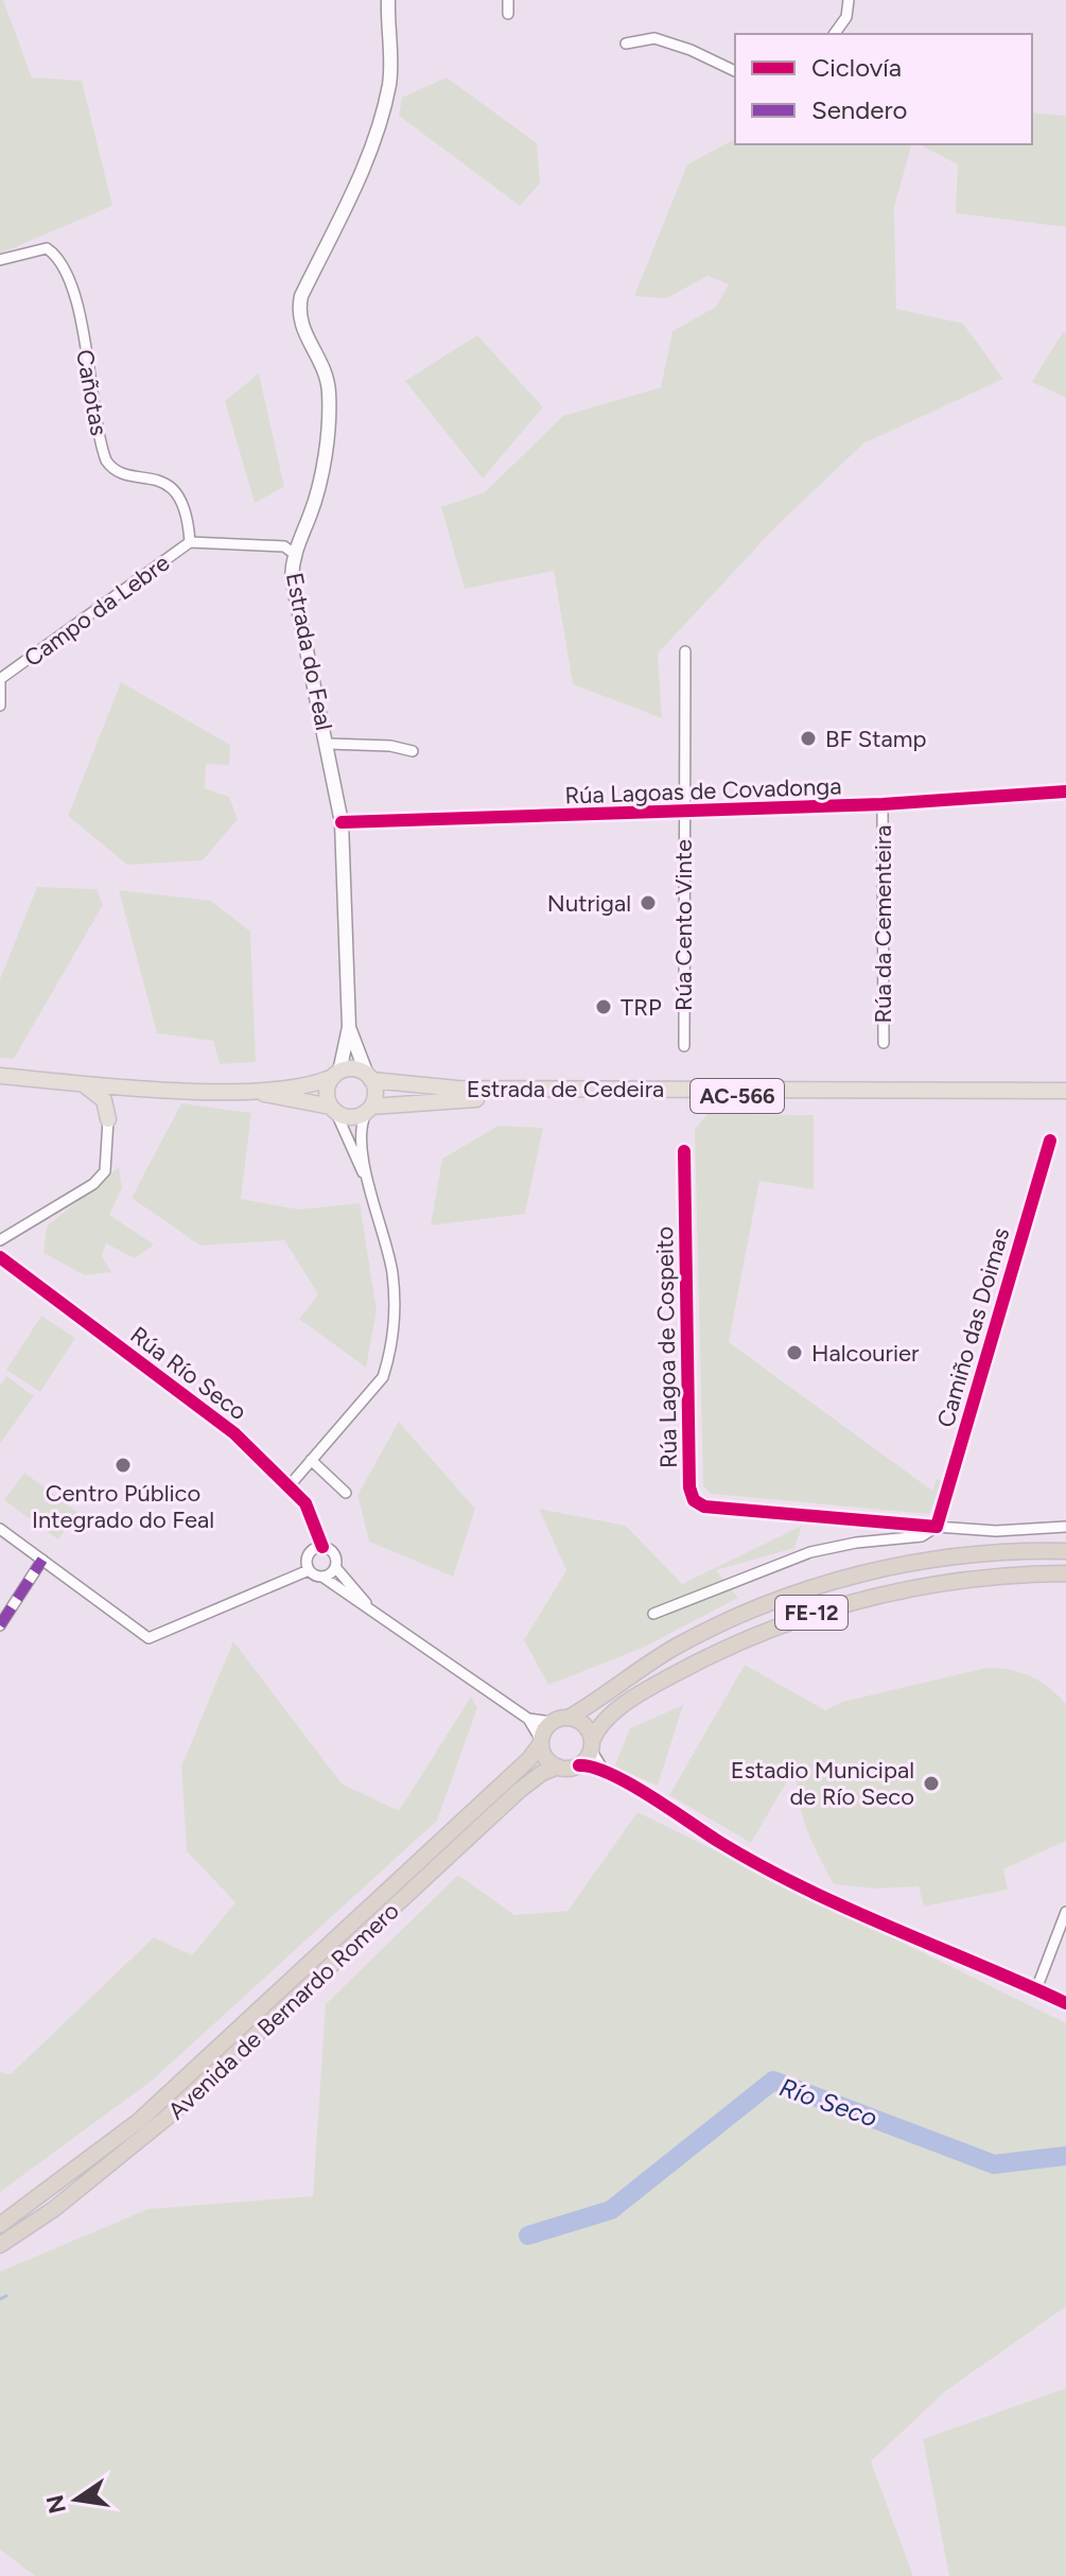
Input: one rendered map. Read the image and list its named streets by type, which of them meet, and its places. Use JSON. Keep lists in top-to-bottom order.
{
  "streets": {
    "highway": ["FE-12", "Avenida de Bernardo Romero"],
    "main road": ["Estrada do Feal", "Estrada de Cedeira", "AC-566"],
    "street": [
      "Cañotas",
      "Campo da Lebre",
      "Rúa Lagoas de Covadonga",
      "Rúa da Cementeira",
      "Rúa Cento Vinte",
      "Camiño das Doimas",
      "Rúa Lagoa de Cospeito",
      "Rúa Río Seco"
    ]
  },
  "crossings": [
    ["Cañotas", "Campo da Lebre"],
    ["Campo da Lebre", "Estrada do Feal"],
    ["Estrada do Feal", "Rúa Lagoas de Covadonga"],
    ["Estrada do Feal", "Estrada de Cedeira"],
    ["Rúa Lagoas de Covadonga", "Rúa da Cementeira"],
    ["Rúa Lagoas de Covadonga", "Rúa Cento Vinte"],
    ["Camiño das Doimas", "Rúa Lagoa de Cospeito"],
    ["FE-12", "Avenida de Bernardo Romero"]
  ],
  "water": ["Río Seco"],
  "places": [
    "BF Stamp",
    "Nutrigal",
    "TRP",
    "Halcourier",
    "Centro Público Integrado do Feal",
    "Estadio Municipal de Río Seco"
  ],
  "legend": ["Ciclovía", "Sendero"],
  "north": "left"
}
